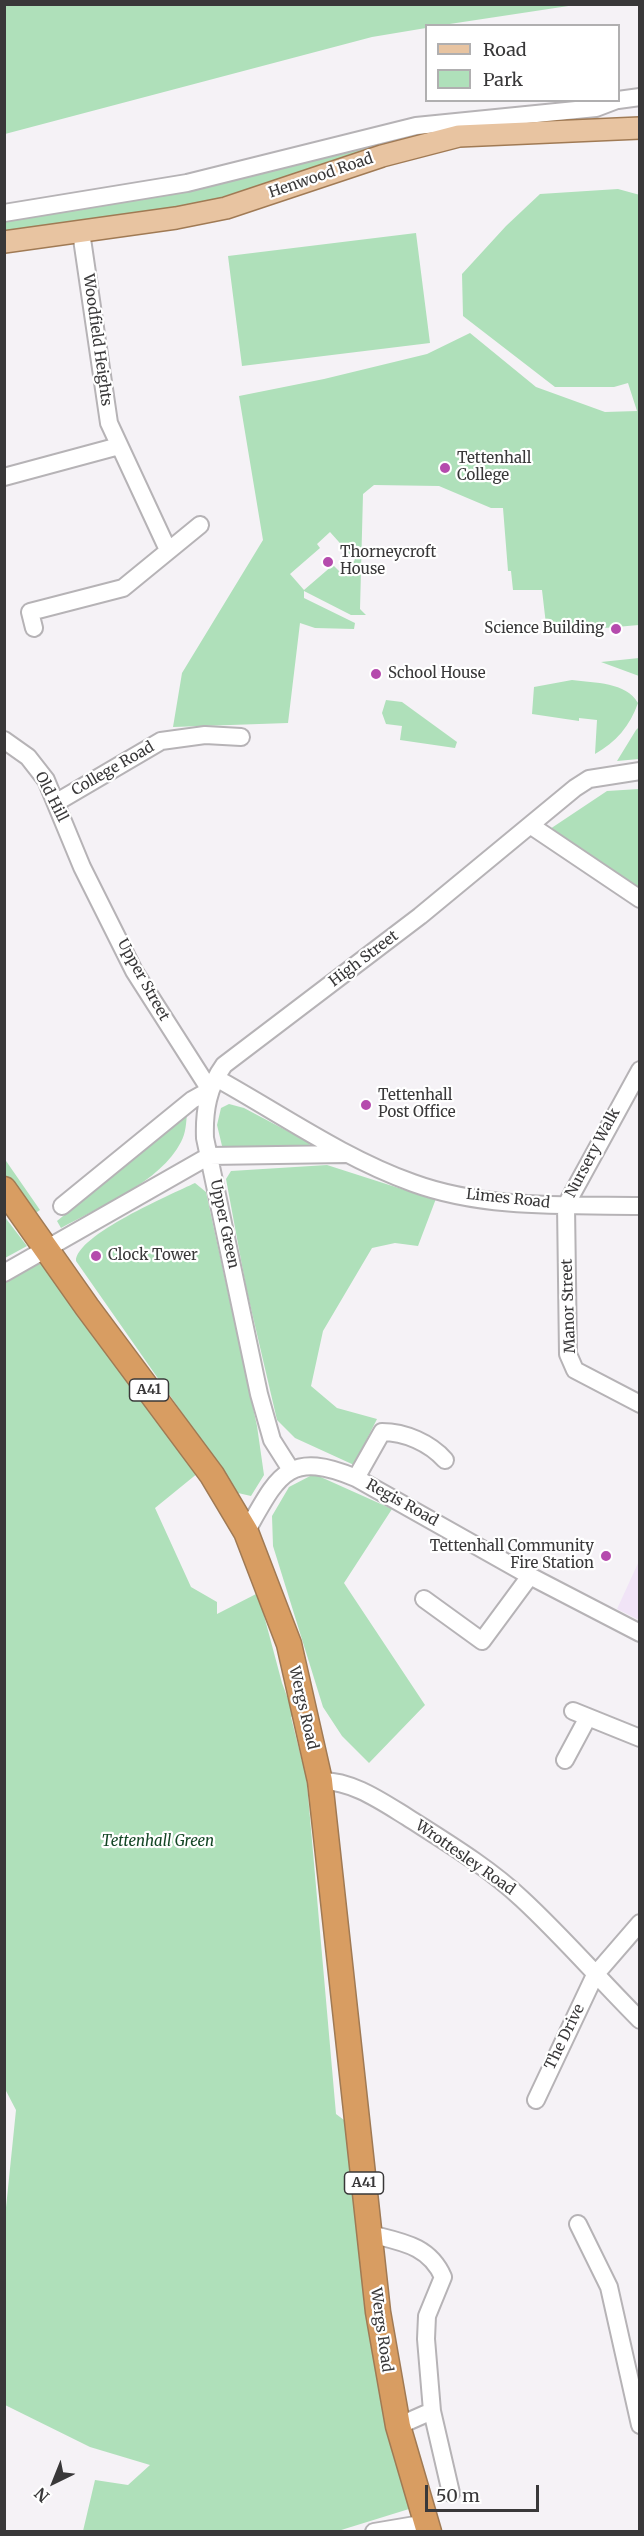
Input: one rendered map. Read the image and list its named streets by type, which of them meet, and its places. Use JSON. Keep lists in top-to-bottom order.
{
  "streets": {
    "highway": ["A41", "Wergs Road"],
    "main road": ["Henwood Road"],
    "street": [
      "Woodfield Heights",
      "College Road",
      "Old Hill",
      "High Street",
      "Upper Street",
      "Nursery Walk",
      "Limes Road",
      "Upper Green",
      "Manor Street",
      "Regis Road",
      "Wrottesley Road",
      "The Drive"
    ]
  },
  "crossings": [
    ["Henwood Road", "Woodfield Heights"],
    ["College Road", "Old Hill"],
    ["Old Hill", "Upper Street"],
    ["High Street", "Upper Street"],
    ["High Street", "Limes Road"],
    ["Upper Street", "Limes Road"],
    ["Nursery Walk", "Limes Road"],
    ["Nursery Walk", "Manor Street"],
    ["Limes Road", "Upper Green"],
    ["Limes Road", "Manor Street"],
    ["Upper Green", "A41"],
    ["Upper Green", "Regis Road"],
    ["Upper Green", "Wergs Road"],
    ["A41", "Wergs Road"],
    ["Wergs Road", "Wrottesley Road"],
    ["Wrottesley Road", "The Drive"]
  ],
  "parks": ["Tettenhall Green"],
  "places": [
    "Tettenhall College",
    "Thorneycroft House",
    "Science Building",
    "School House",
    "Tettenhall Post Office",
    "Clock Tower",
    "Tettenhall Community Fire Station"
  ],
  "legend": ["Road", "Park"],
  "scale_bar": "50 m",
  "north": "bottom left"
}
